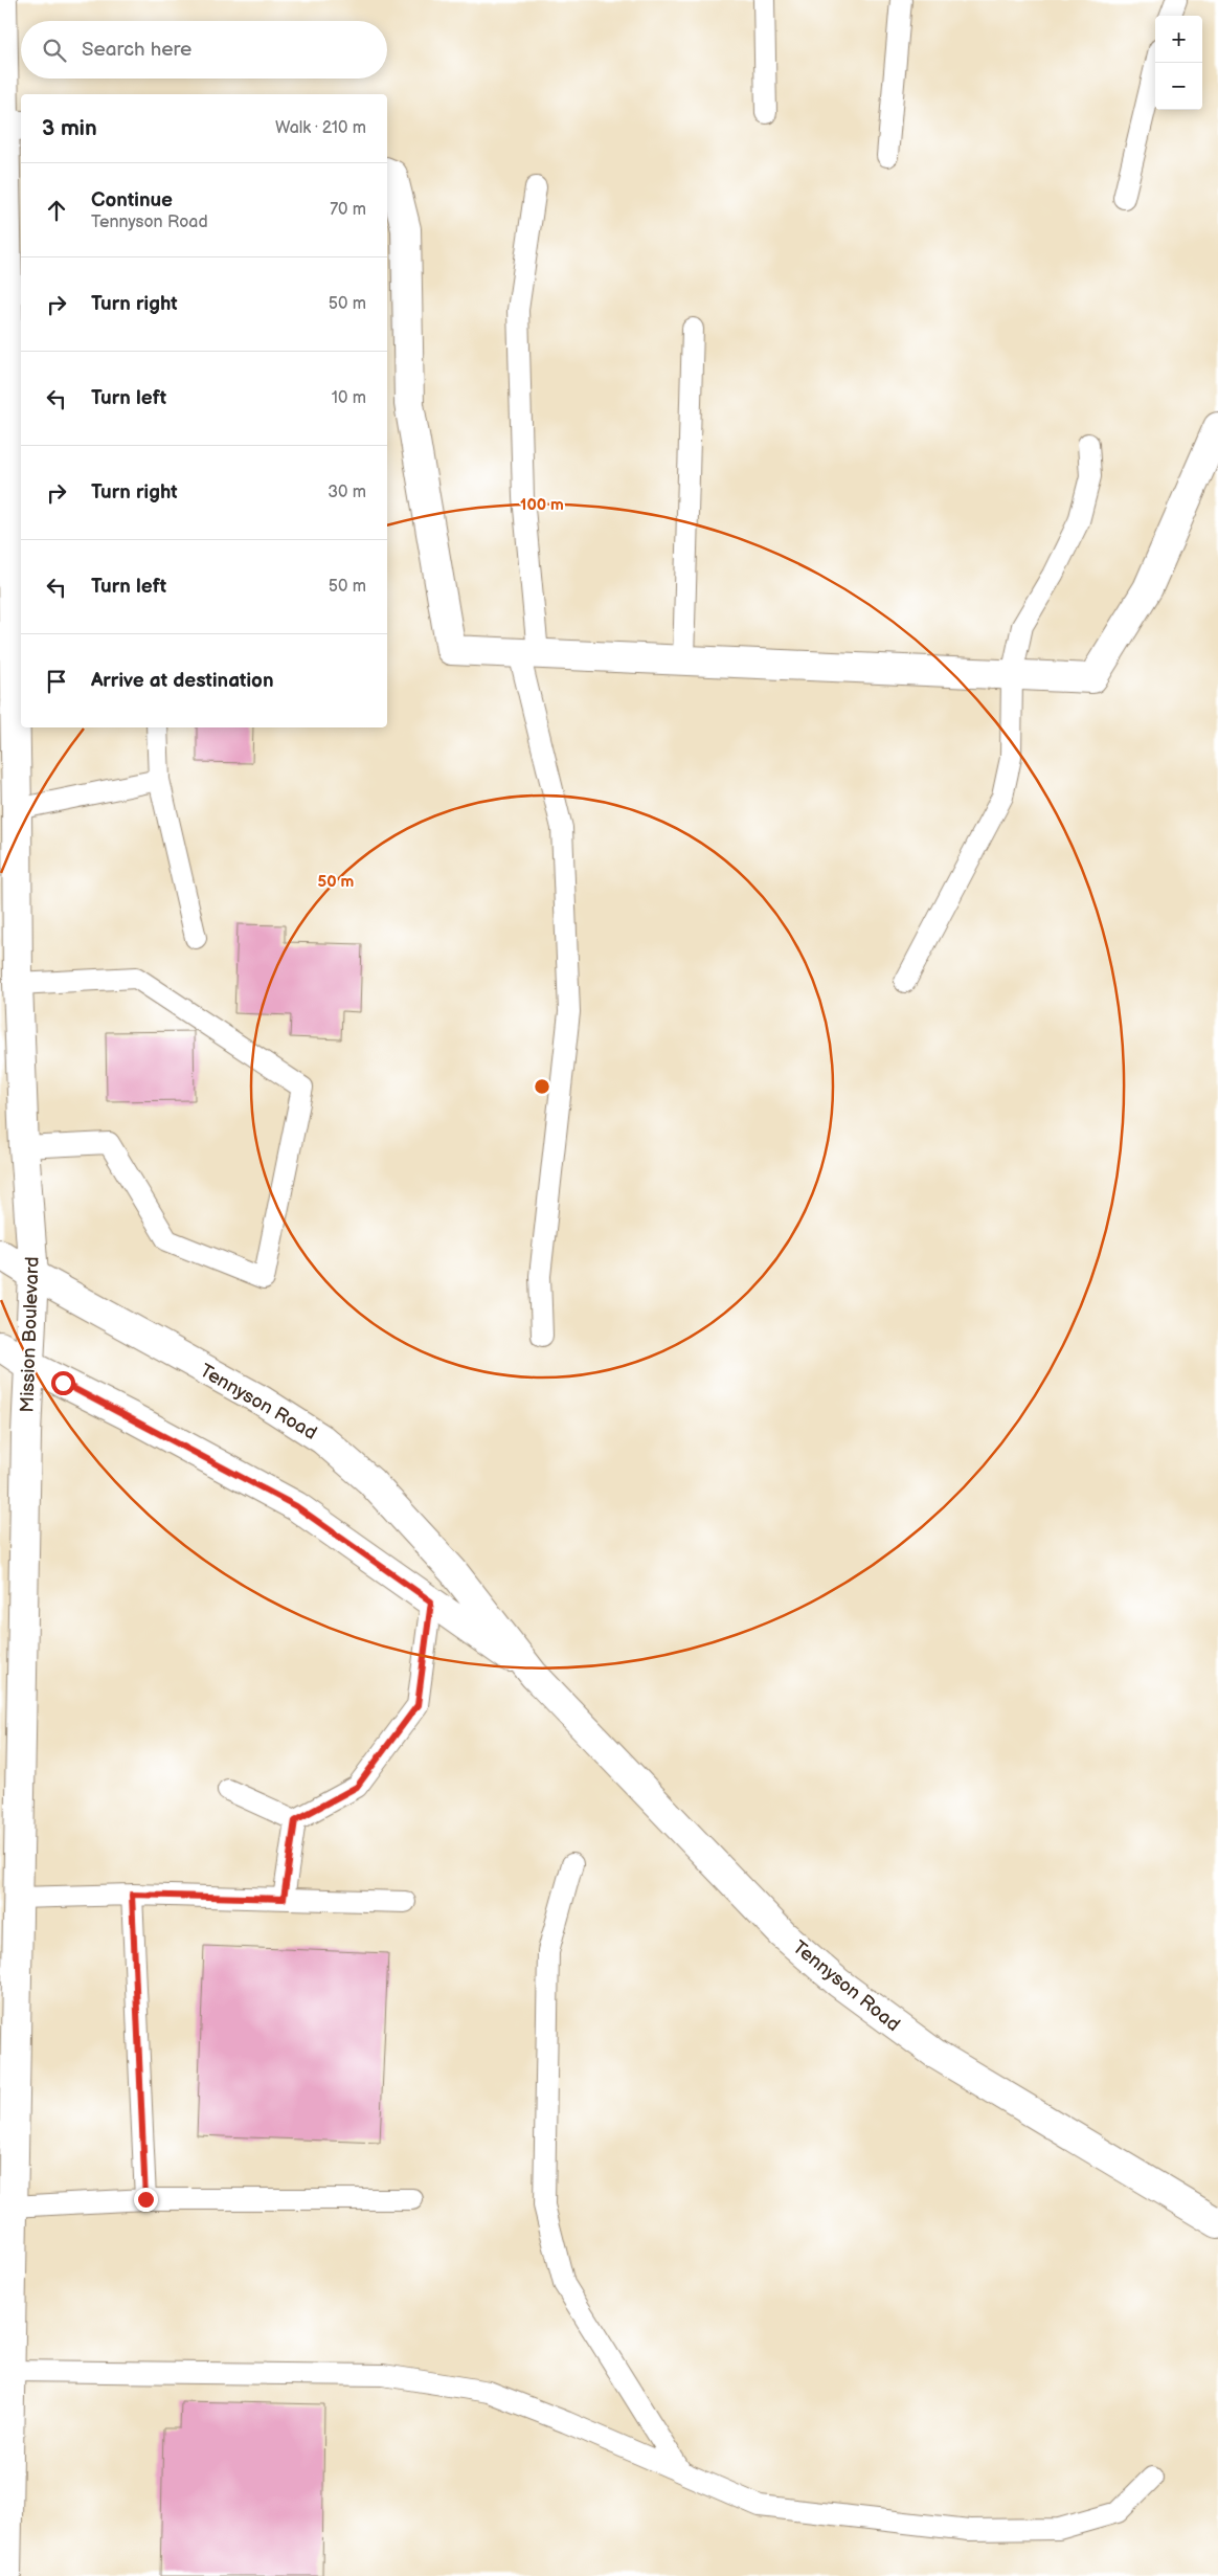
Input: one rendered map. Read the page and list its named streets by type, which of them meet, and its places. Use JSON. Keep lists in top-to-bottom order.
{
  "streets": {
    "street": ["Mission Boulevard", "Tennyson Road"]
  },
  "crossings": [
    ["Mission Boulevard", "Tennyson Road"]
  ],
  "page": {
    "map_buttons": ["+", "−"],
    "search": "Search here",
    "heading": ["3 min", "Walk · 210 m"],
    "list": [
      ["Continue", "Tennyson Road", "70 m"],
      ["Turn right", "50 m"],
      ["Turn left", "10 m"],
      ["Turn right", "30 m"],
      ["Turn left", "50 m"],
      "Arrive at destination"
    ]
  },
  "rings": ["100 m", "50 m"]
}
